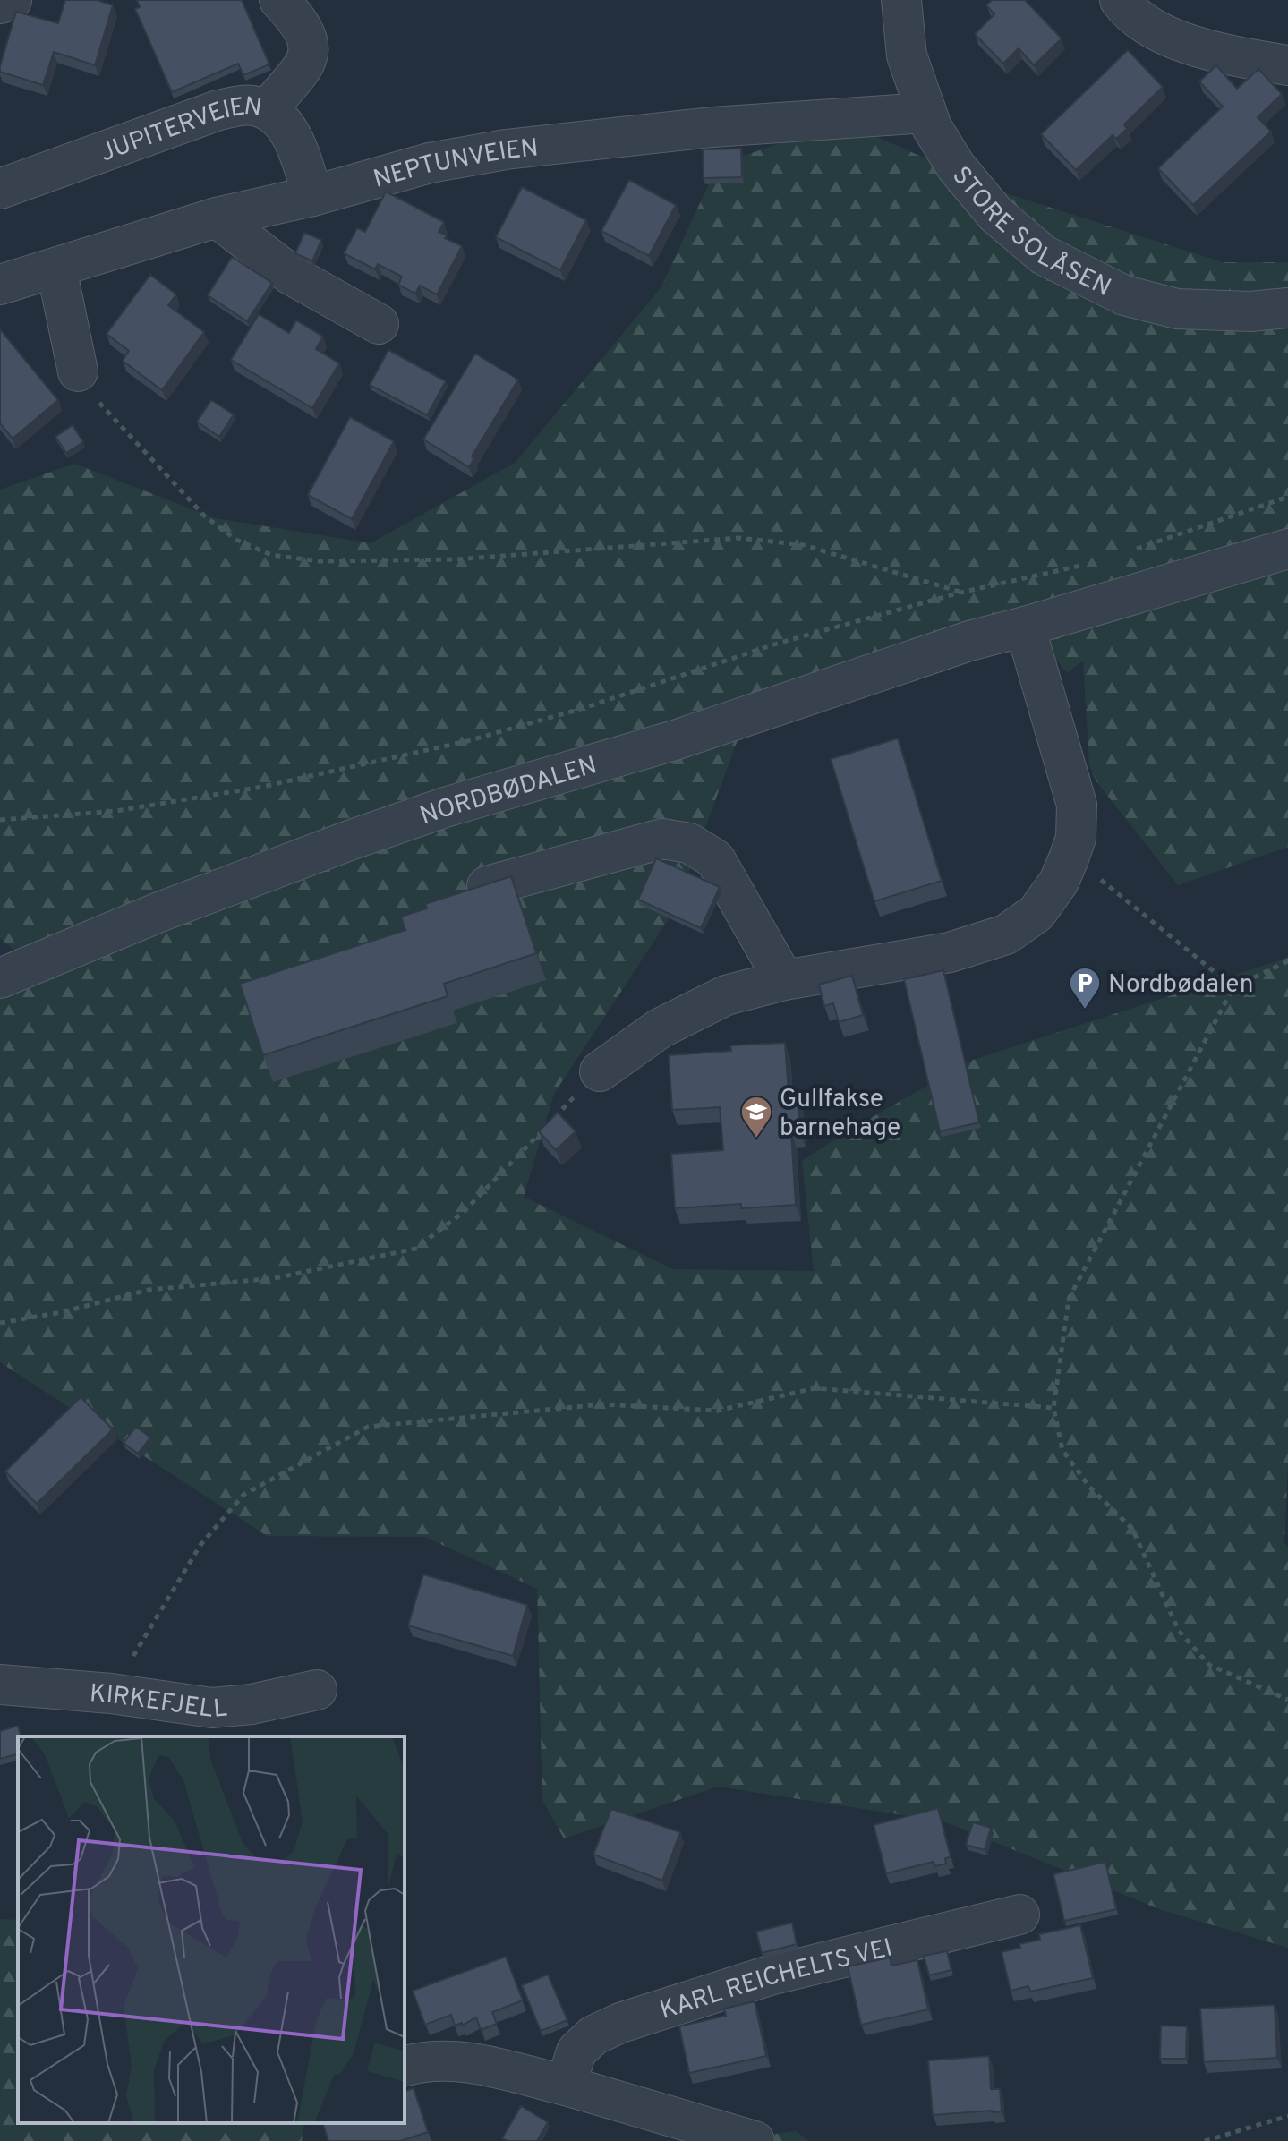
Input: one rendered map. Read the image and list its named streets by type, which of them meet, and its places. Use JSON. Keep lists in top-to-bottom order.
{
  "streets": {
    "street": [
      "JUPITERVEIEN",
      "NEPTUNVEIEN",
      "STORE SOLÅSEN",
      "NORDBØDALEN",
      "KIRKEFJELL",
      "KARL REICHELTS VEI"
    ]
  },
  "crossings": [
    ["JUPITERVEIEN", "NEPTUNVEIEN"],
    ["NEPTUNVEIEN", "STORE SOLÅSEN"]
  ],
  "places": {
    "parking": ["Nordbødalen"],
    "school or university": ["Gullfakse barnehage"]
  }
}
